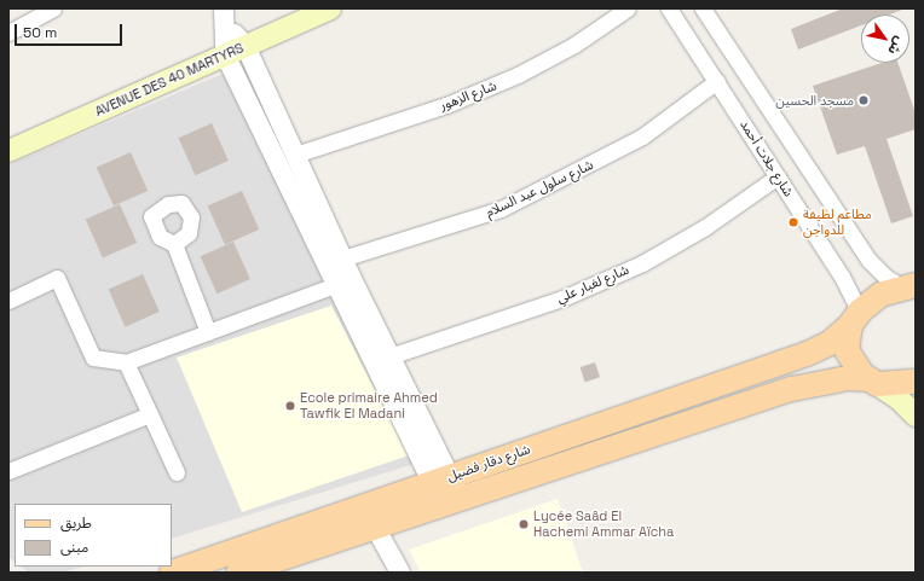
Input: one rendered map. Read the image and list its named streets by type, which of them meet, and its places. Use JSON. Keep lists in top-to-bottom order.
{
  "streets": {
    "main road": ["AVENUE DES 40 MARTYRS", "شارع دقار فضيل"],
    "street": [
      "شارع الزهور",
      "شارع جلات أحمد",
      "شارع سلول عبد السلام",
      "شارع لغبار علي"
    ]
  },
  "crossings": [
    ["شارع جلات أحمد", "شارع سلول عبد السلام"],
    ["شارع جلات أحمد", "شارع لغبار علي"],
    ["شارع جلات أحمد", "شارع دقار فضيل"]
  ],
  "places": [
    "مسجد الحسين",
    "مطاعم لطيفة للدواجن",
    "Ecole primaire Ahmed Tawfik El Madani",
    "Lycée Saâd El Hachemi Ammar Aïcha"
  ],
  "legend": ["طريق", "مبنى"],
  "scale_bar": "50 m",
  "north": "bottom right"
}
